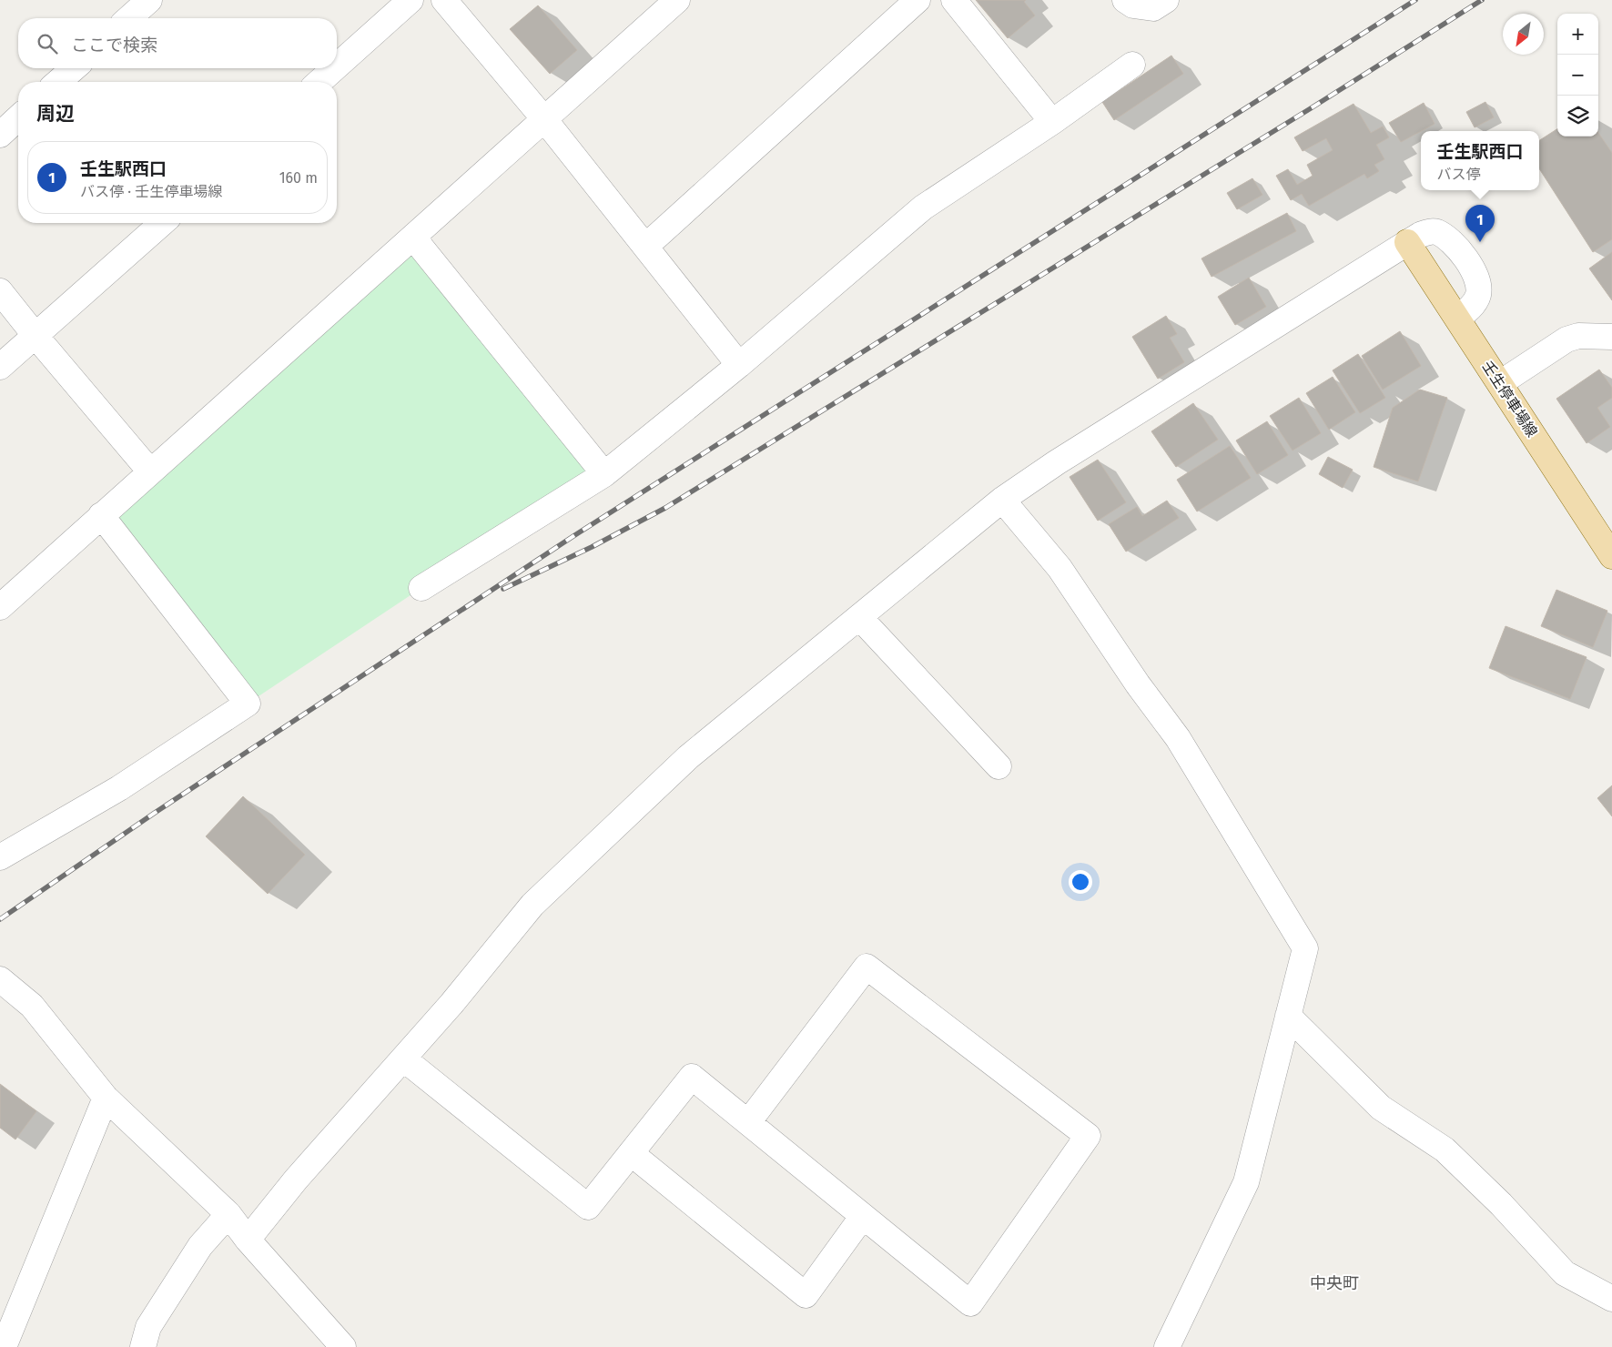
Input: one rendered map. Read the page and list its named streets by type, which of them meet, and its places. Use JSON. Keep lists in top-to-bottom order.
{
  "streets": {
    "main road": ["壬生停車場線"]
  },
  "districts": ["中央町"],
  "north": "bottom left",
  "page": {
    "map_buttons": ["+", "−"],
    "search": "ここで検索",
    "heading": "周辺",
    "popup": ["壬生駅西口", "バス停"],
    "list": [
      {
        "mark": "1",
        "name": "壬生駅西口",
        "note": "バス停 · 壬生停車場線",
        "value": "160 m"
      }
    ],
    "pins": "1"
  }
}
